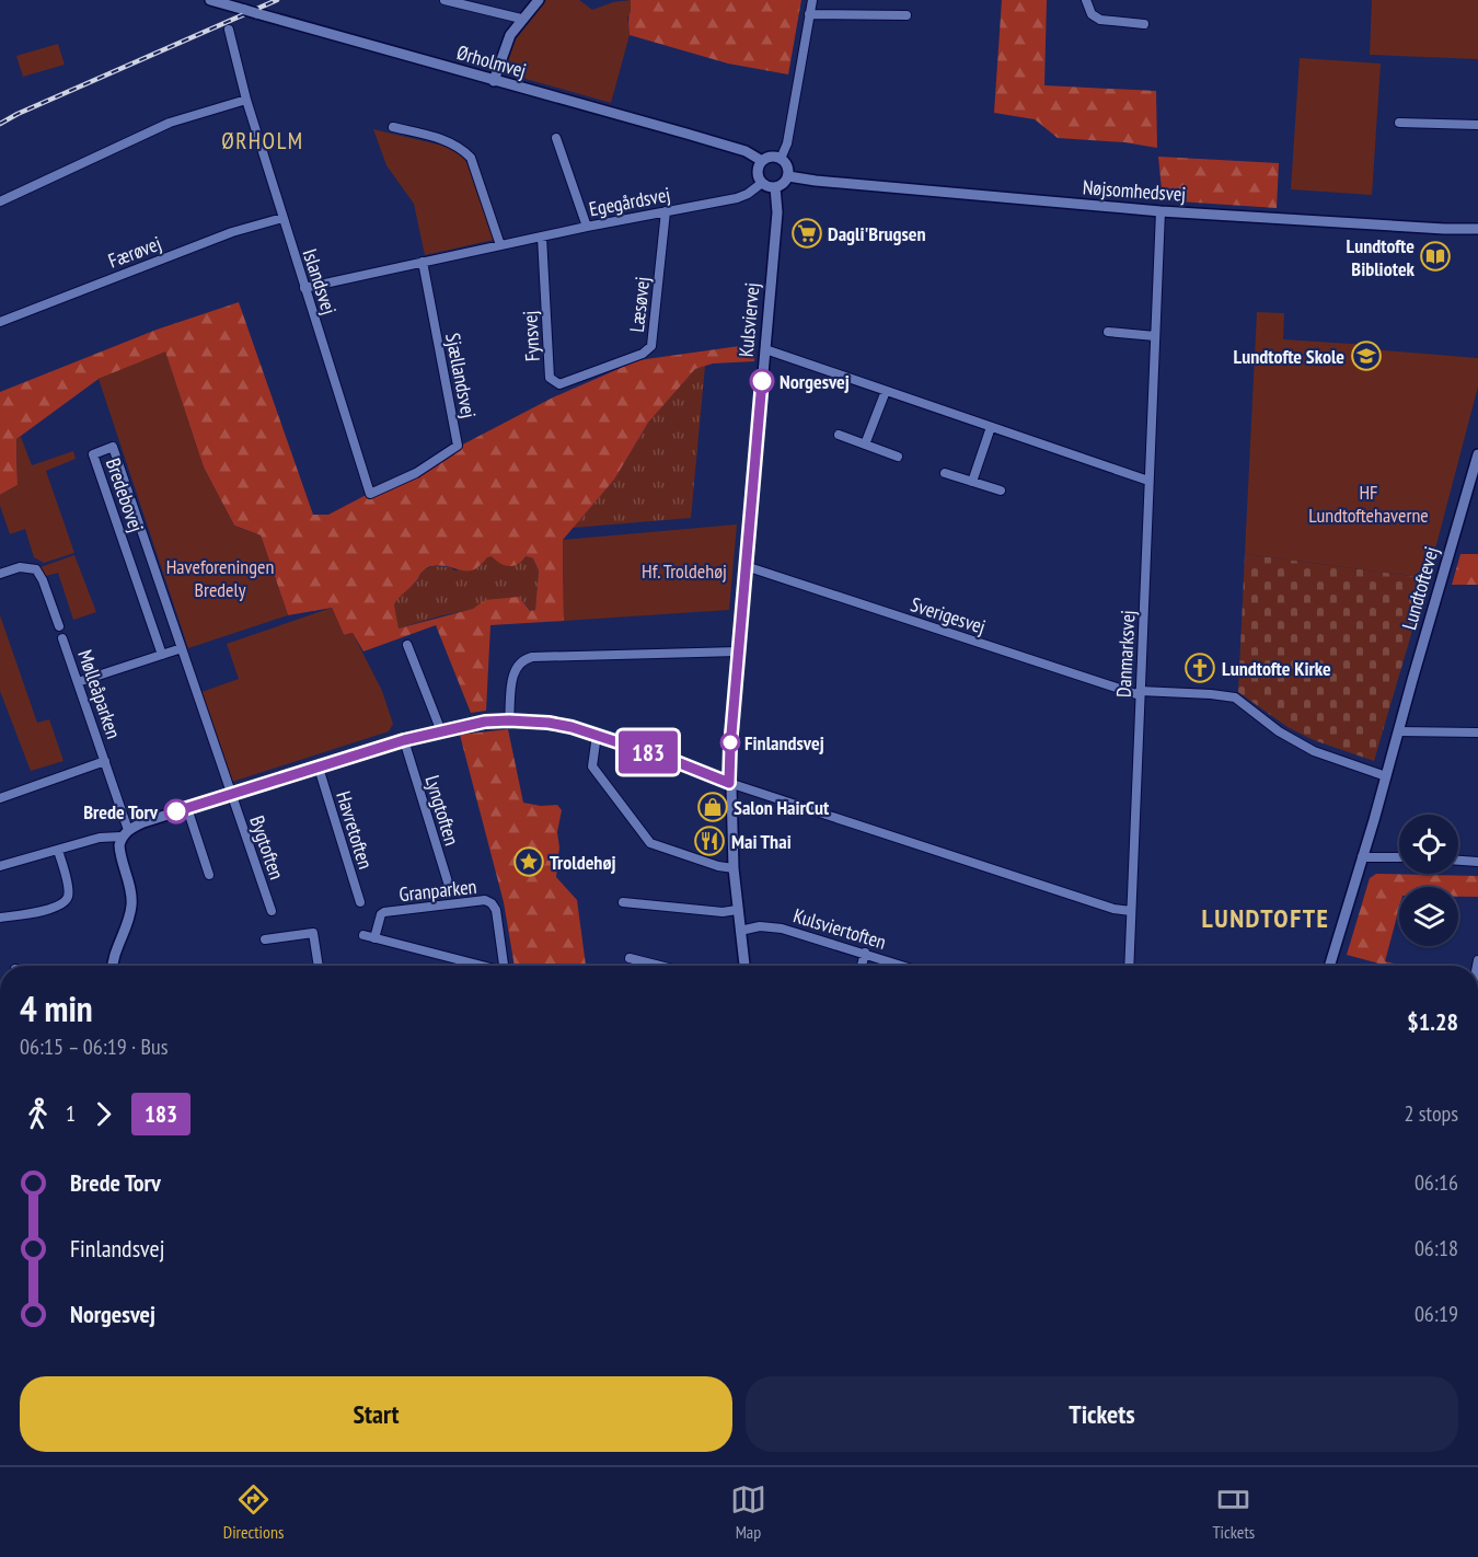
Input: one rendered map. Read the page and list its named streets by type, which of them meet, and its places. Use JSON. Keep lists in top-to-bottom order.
{
  "streets": {
    "street": [
      "Ørholmvej",
      "Nøjsomhedsvej",
      "Egegårdsvej",
      "Færøvej",
      "Islandsvej",
      "Læsøvej",
      "Kulsviervej",
      "Fynsvej",
      "Sjællandsvej",
      "Bredebovej",
      "Lundtoftevej",
      "Sverigesvej",
      "Danmarksvej",
      "Mølleåparken",
      "Lyngtoften",
      "Havretoften",
      "Bygtoften",
      "Granparken",
      "Kulsviertoften"
    ]
  },
  "crossings": [
    ["Ørholmvej", "Nøjsomhedsvej"],
    ["Ørholmvej", "Egegårdsvej"],
    ["Ørholmvej", "Kulsviervej"],
    ["Nøjsomhedsvej", "Egegårdsvej"],
    ["Nøjsomhedsvej", "Kulsviervej"],
    ["Nøjsomhedsvej", "Danmarksvej"],
    ["Egegårdsvej", "Islandsvej"],
    ["Egegårdsvej", "Læsøvej"],
    ["Egegårdsvej", "Kulsviervej"],
    ["Egegårdsvej", "Fynsvej"],
    ["Egegårdsvej", "Sjællandsvej"],
    ["Færøvej", "Islandsvej"],
    ["Islandsvej", "Sjællandsvej"],
    ["Læsøvej", "Fynsvej"],
    ["Kulsviervej", "Sverigesvej"],
    ["Kulsviervej", "Kulsviertoften"],
    ["Bredebovej", "Bygtoften"],
    ["Lundtoftevej", "Sverigesvej"],
    ["Sverigesvej", "Danmarksvej"]
  ],
  "districts": ["ØRHOLM", "LUNDTOFTE"],
  "parks": ["HF Lundtoftehaverne", "Haveforeningen Bredely", "Hf. Troldehøj"],
  "places": {
    "supermarket": ["Dagli'Brugsen"],
    "library": ["Lundtofte Bibliotek"],
    "school or university": ["Lundtofte Skole"],
    "other": ["Norgesvej", "Finlandsvej", "Brede Torv"],
    "church": ["Lundtofte Kirke"],
    "shop": ["Salon HairCut"],
    "restaurant": ["Mai Thai"],
    "place": ["Troldehøj"]
  },
  "lines": ["bus line 183"],
  "page": {
    "on_map": "183",
    "heading": ["4 min", "06:15 – 06:19 · Bus", "$1.28"],
    "legs": ["1", "183", "2 stops"],
    "list": [
      {
        "name": "Brede Torv",
        "value": "06:16"
      },
      {
        "name": "Finlandsvej",
        "value": "06:18"
      },
      {
        "name": "Norgesvej",
        "value": "06:19"
      }
    ],
    "buttons": ["Start", "Tickets"],
    "tabs": ["Directions", "Map", "Tickets"]
  }
}
